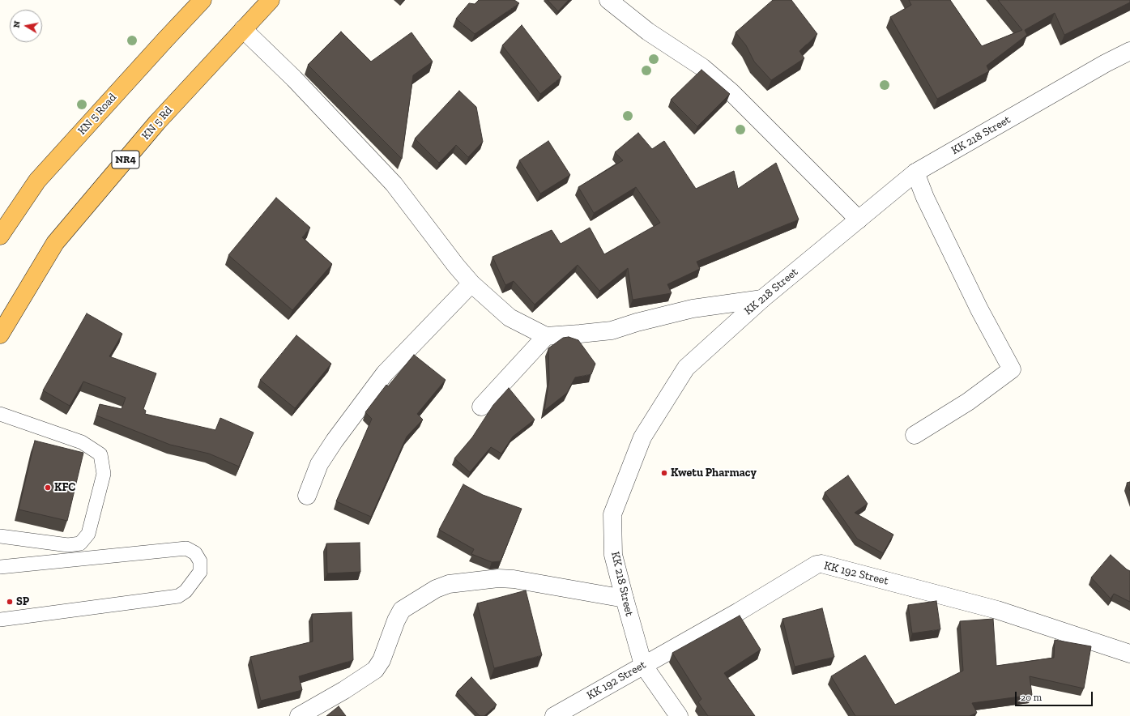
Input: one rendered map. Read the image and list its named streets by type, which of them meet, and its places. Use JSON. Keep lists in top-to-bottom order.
{
  "streets": {
    "highway": ["KN 5 Road", "KN 5 Rd", "NR4"],
    "street": ["KK 218 Street", "KK 192 Street"]
  },
  "crossings": [
    ["KK 218 Street", "KK 192 Street"]
  ],
  "places": ["Kwetu Pharmacy", "KFC", "SP"],
  "scale_bar": "20 m",
  "north": "left"
}
